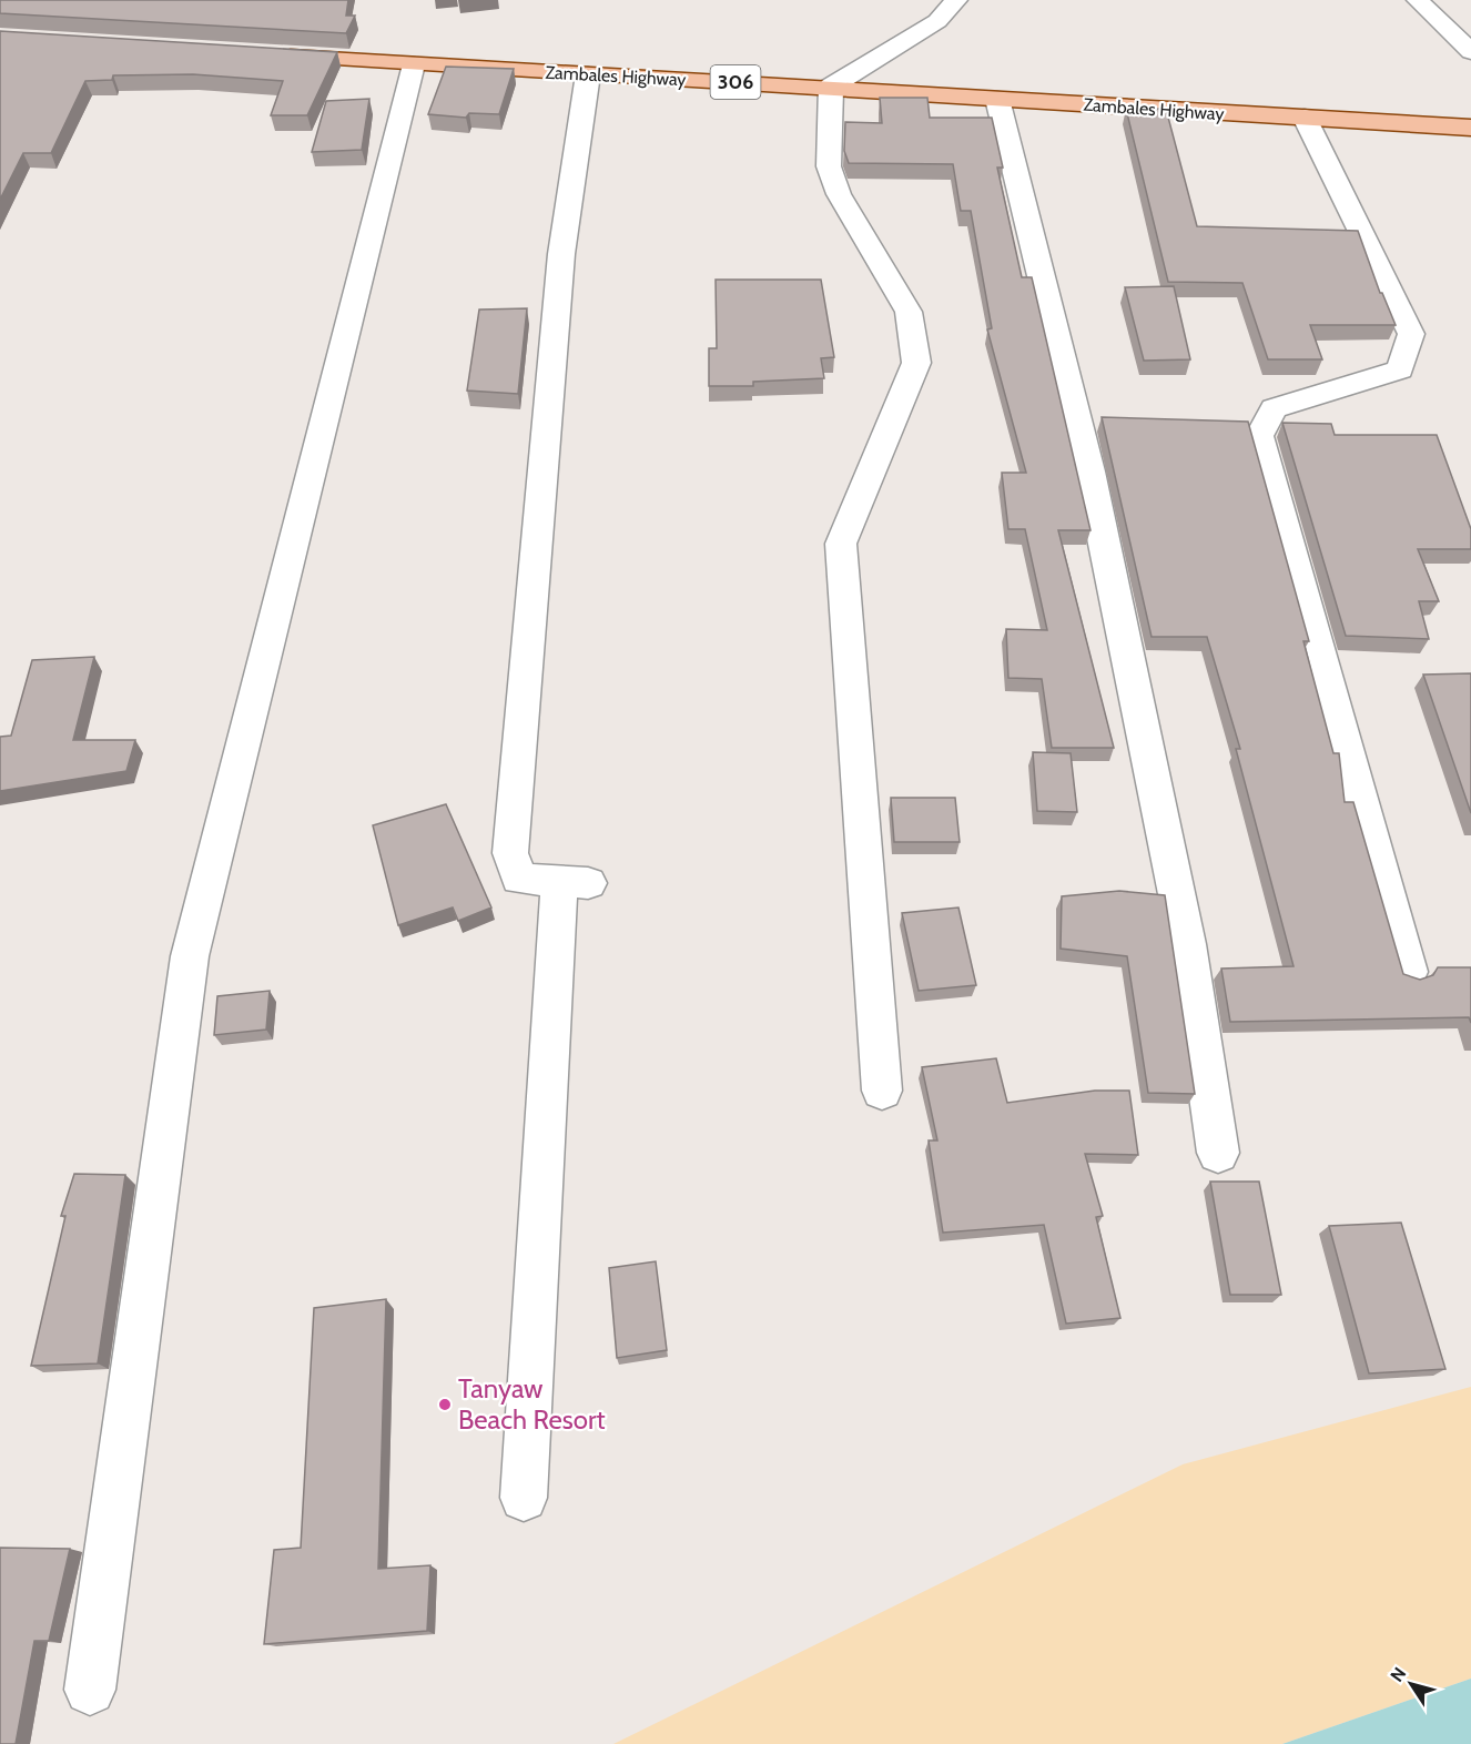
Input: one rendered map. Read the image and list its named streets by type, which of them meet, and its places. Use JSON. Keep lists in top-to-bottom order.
{
  "streets": {
    "main road": ["Zambales Highway", "306"]
  },
  "places": ["Tanyaw Beach Resort"],
  "north": "top left"
}
